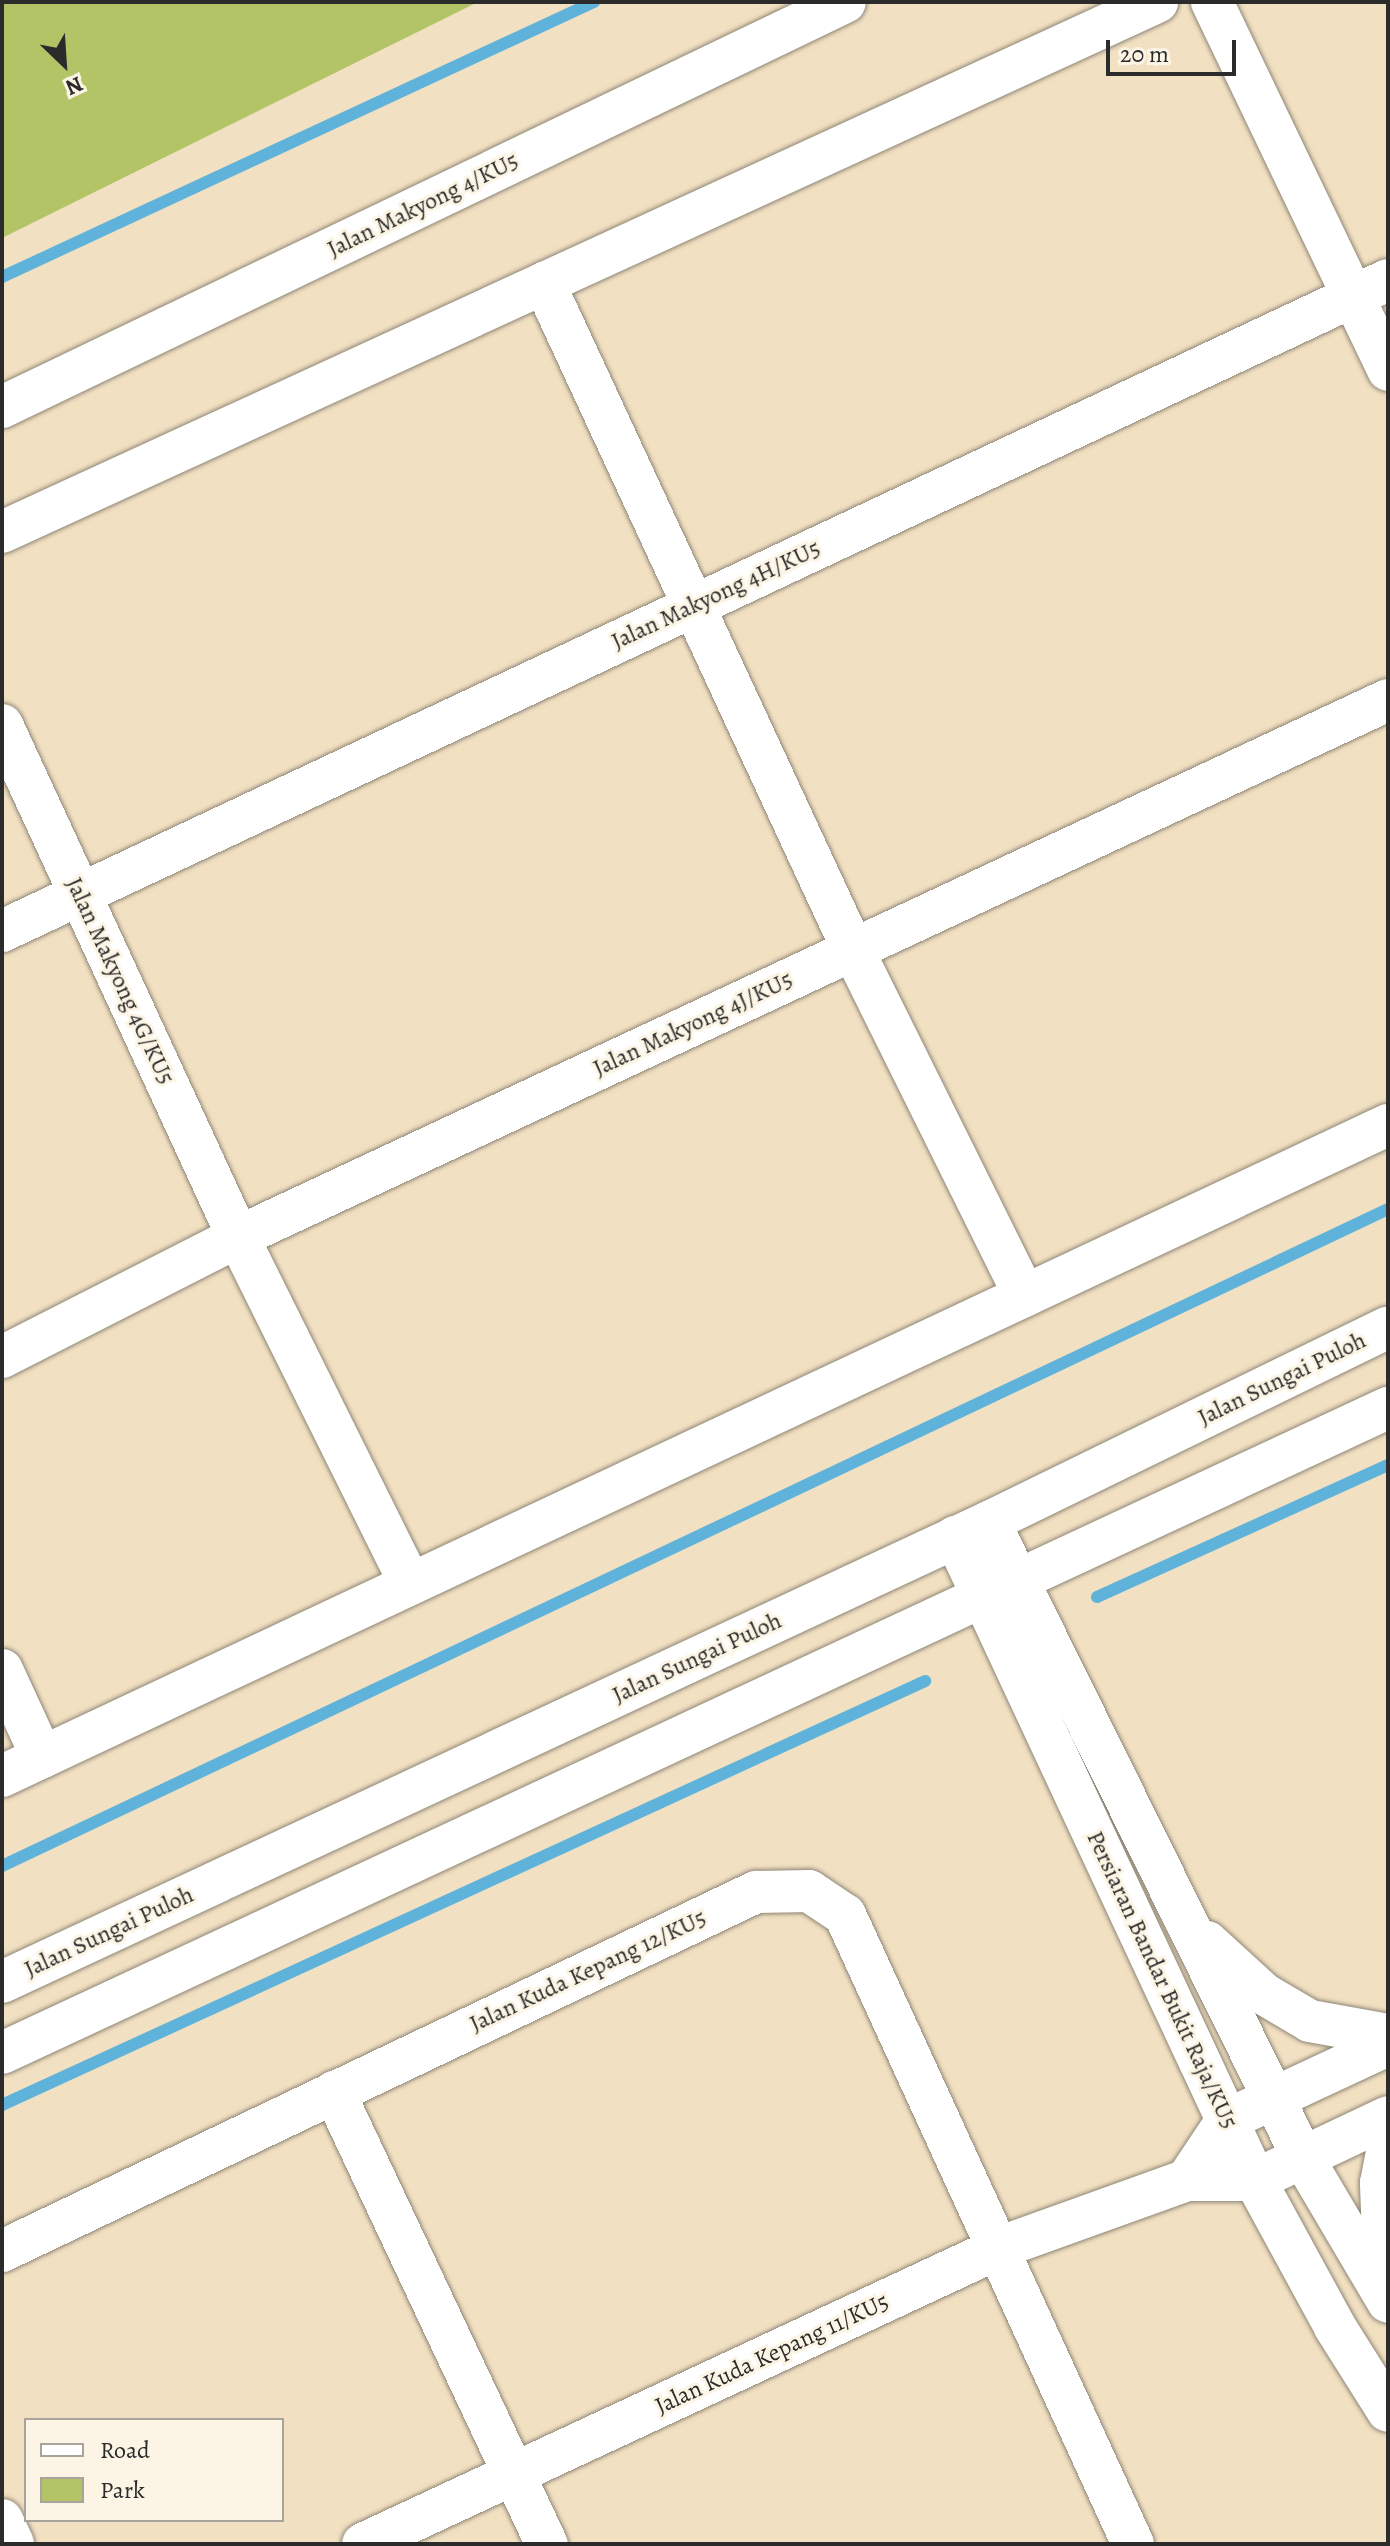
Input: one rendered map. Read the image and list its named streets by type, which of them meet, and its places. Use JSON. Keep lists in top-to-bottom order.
{
  "streets": {
    "street": [
      "Jalan Makyong 4/KU5",
      "Jalan Makyong 4H/KU5",
      "Jalan Makyong 4G/KU5",
      "Jalan Makyong 4J/KU5",
      "Jalan Sungai Puloh",
      "Jalan Kuda Kepang 12/KU5",
      "Persiaran Bandar Bukit Raja/KU5",
      "Jalan Kuda Kepang 11/KU5"
    ]
  },
  "crossings": [
    ["Jalan Makyong 4H/KU5", "Jalan Makyong 4G/KU5"],
    ["Jalan Makyong 4G/KU5", "Jalan Makyong 4J/KU5"],
    ["Jalan Sungai Puloh", "Persiaran Bandar Bukit Raja/KU5"],
    ["Jalan Kuda Kepang 12/KU5", "Jalan Kuda Kepang 11/KU5"],
    ["Persiaran Bandar Bukit Raja/KU5", "Jalan Kuda Kepang 11/KU5"]
  ],
  "legend": ["Road", "Park"],
  "scale_bar": "20 m",
  "north": "bottom right"
}
